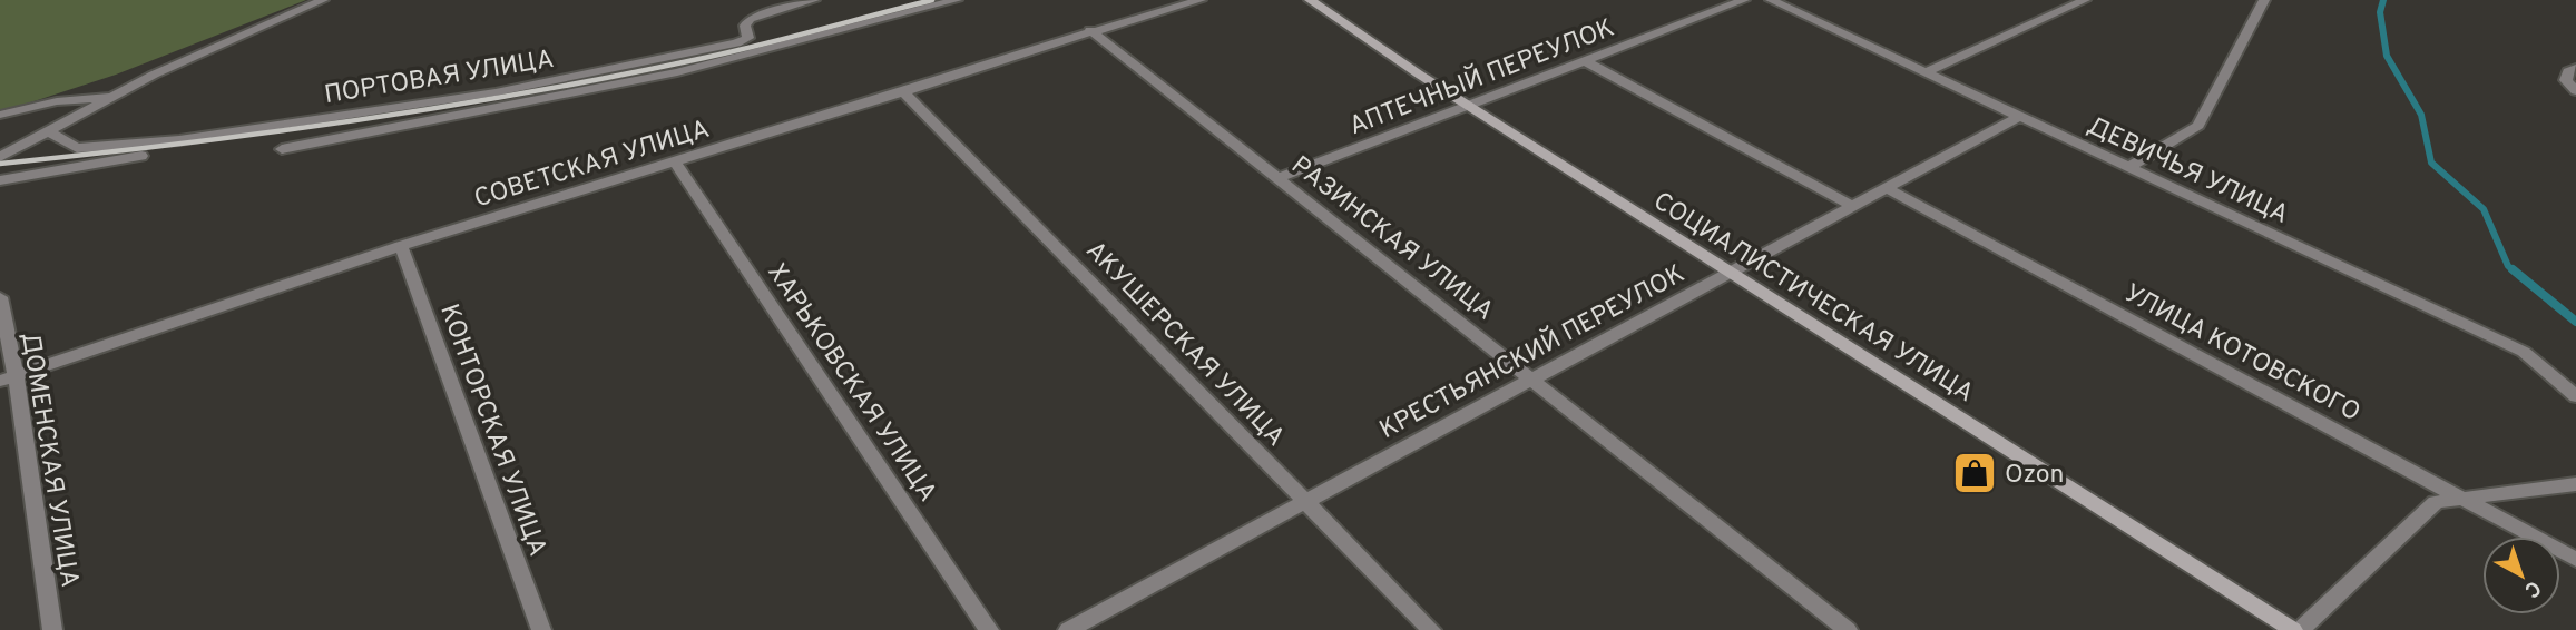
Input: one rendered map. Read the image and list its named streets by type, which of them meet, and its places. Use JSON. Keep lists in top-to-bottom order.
{
  "streets": {
    "street": [
      "ПОРТОВАЯ УЛИЦА",
      "АПТЕЧНЫЙ ПЕРЕУЛОК",
      "СОВЕТСКАЯ УЛИЦА",
      "ДЕВИЧЬЯ УЛИЦА",
      "РАЗИНСКАЯ УЛИЦА",
      "СОЦИАЛИСТИЧЕСКАЯ УЛИЦА",
      "АКУШЕРСКАЯ УЛИЦА",
      "КРЕСТЬЯНСКИЙ ПЕРЕУЛОК",
      "УЛИЦА КОТОВСКОГО",
      "ХАРЬКОВСКАЯ УЛИЦА",
      "КОНТОРСКАЯ УЛИЦА",
      "ДОМЕНСКАЯ УЛИЦА"
    ]
  },
  "crossings": [
    ["АПТЕЧНЫЙ ПЕРЕУЛОК", "РАЗИНСКАЯ УЛИЦА"],
    ["АПТЕЧНЫЙ ПЕРЕУЛОК", "СОЦИАЛИСТИЧЕСКАЯ УЛИЦА"],
    ["СОВЕТСКАЯ УЛИЦА", "РАЗИНСКАЯ УЛИЦА"],
    ["СОВЕТСКАЯ УЛИЦА", "АКУШЕРСКАЯ УЛИЦА"],
    ["СОВЕТСКАЯ УЛИЦА", "ХАРЬКОВСКАЯ УЛИЦА"],
    ["СОВЕТСКАЯ УЛИЦА", "КОНТОРСКАЯ УЛИЦА"],
    ["СОВЕТСКАЯ УЛИЦА", "ДОМЕНСКАЯ УЛИЦА"],
    ["ДЕВИЧЬЯ УЛИЦА", "КРЕСТЬЯНСКИЙ ПЕРЕУЛОК"],
    ["РАЗИНСКАЯ УЛИЦА", "КРЕСТЬЯНСКИЙ ПЕРЕУЛОК"],
    ["СОЦИАЛИСТИЧЕСКАЯ УЛИЦА", "КРЕСТЬЯНСКИЙ ПЕРЕУЛОК"],
    ["АКУШЕРСКАЯ УЛИЦА", "КРЕСТЬЯНСКИЙ ПЕРЕУЛОК"],
    ["КРЕСТЬЯНСКИЙ ПЕРЕУЛОК", "УЛИЦА КОТОВСКОГО"]
  ],
  "places": {
    "shop": ["Ozon"]
  },
  "north": "bottom right"
}
